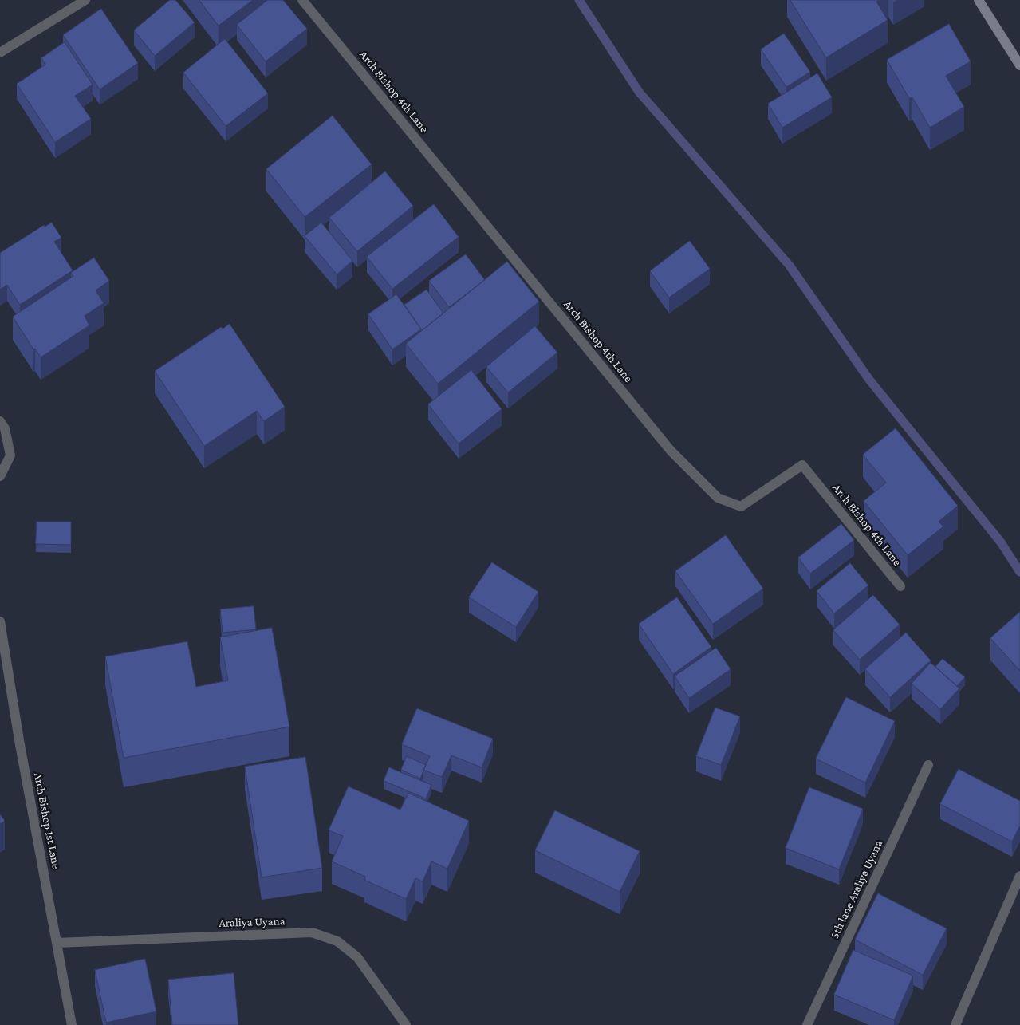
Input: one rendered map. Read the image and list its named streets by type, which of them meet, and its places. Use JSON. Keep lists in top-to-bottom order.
{
  "streets": {
    "street": [
      "Arch Bishop 4th Lane",
      "Arch Bishop 1st Lane",
      "5th lane Araliya Uyana",
      "Araliya Uyana"
    ]
  },
  "crossings": [
    ["Arch Bishop 1st Lane", "Araliya Uyana"]
  ]
}
